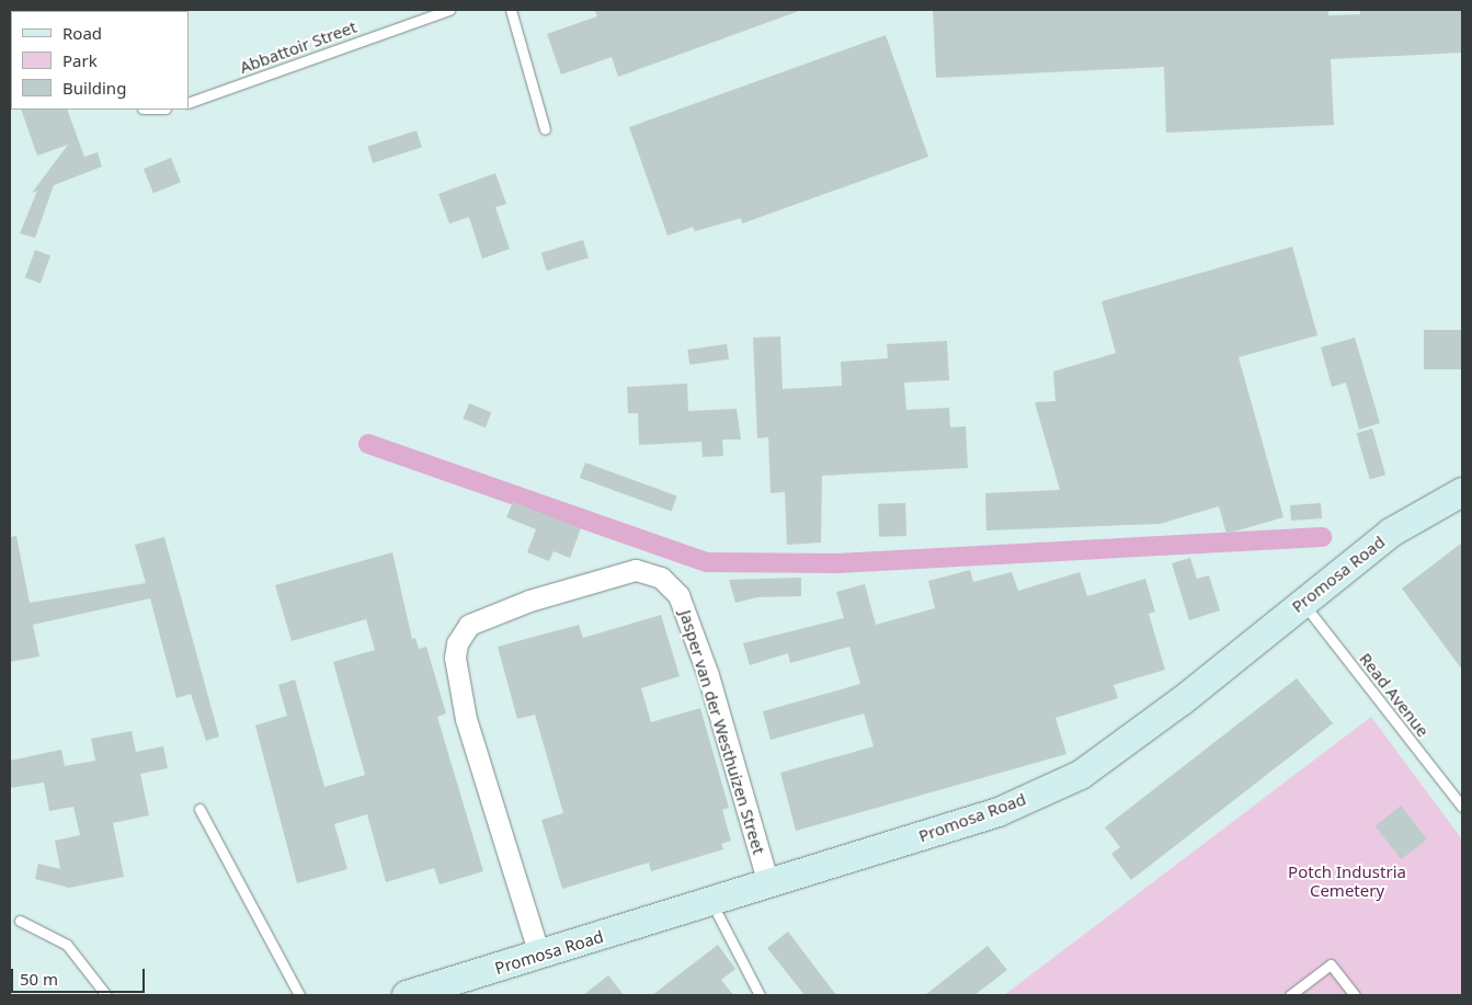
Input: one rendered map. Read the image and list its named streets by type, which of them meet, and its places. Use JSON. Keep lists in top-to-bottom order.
{
  "streets": {
    "street": ["Promosa Road", "Jasper van der Westhuizen Street"],
    "lane": ["Abbattoir Street", "Read Avenue"]
  },
  "crossings": [
    ["Promosa Road", "Read Avenue"],
    ["Promosa Road", "Jasper van der Westhuizen Street"]
  ],
  "parks": ["Potch Industria Cemetery"],
  "legend": ["Road", "Park", "Building"],
  "scale_bar": "50 m"
}
